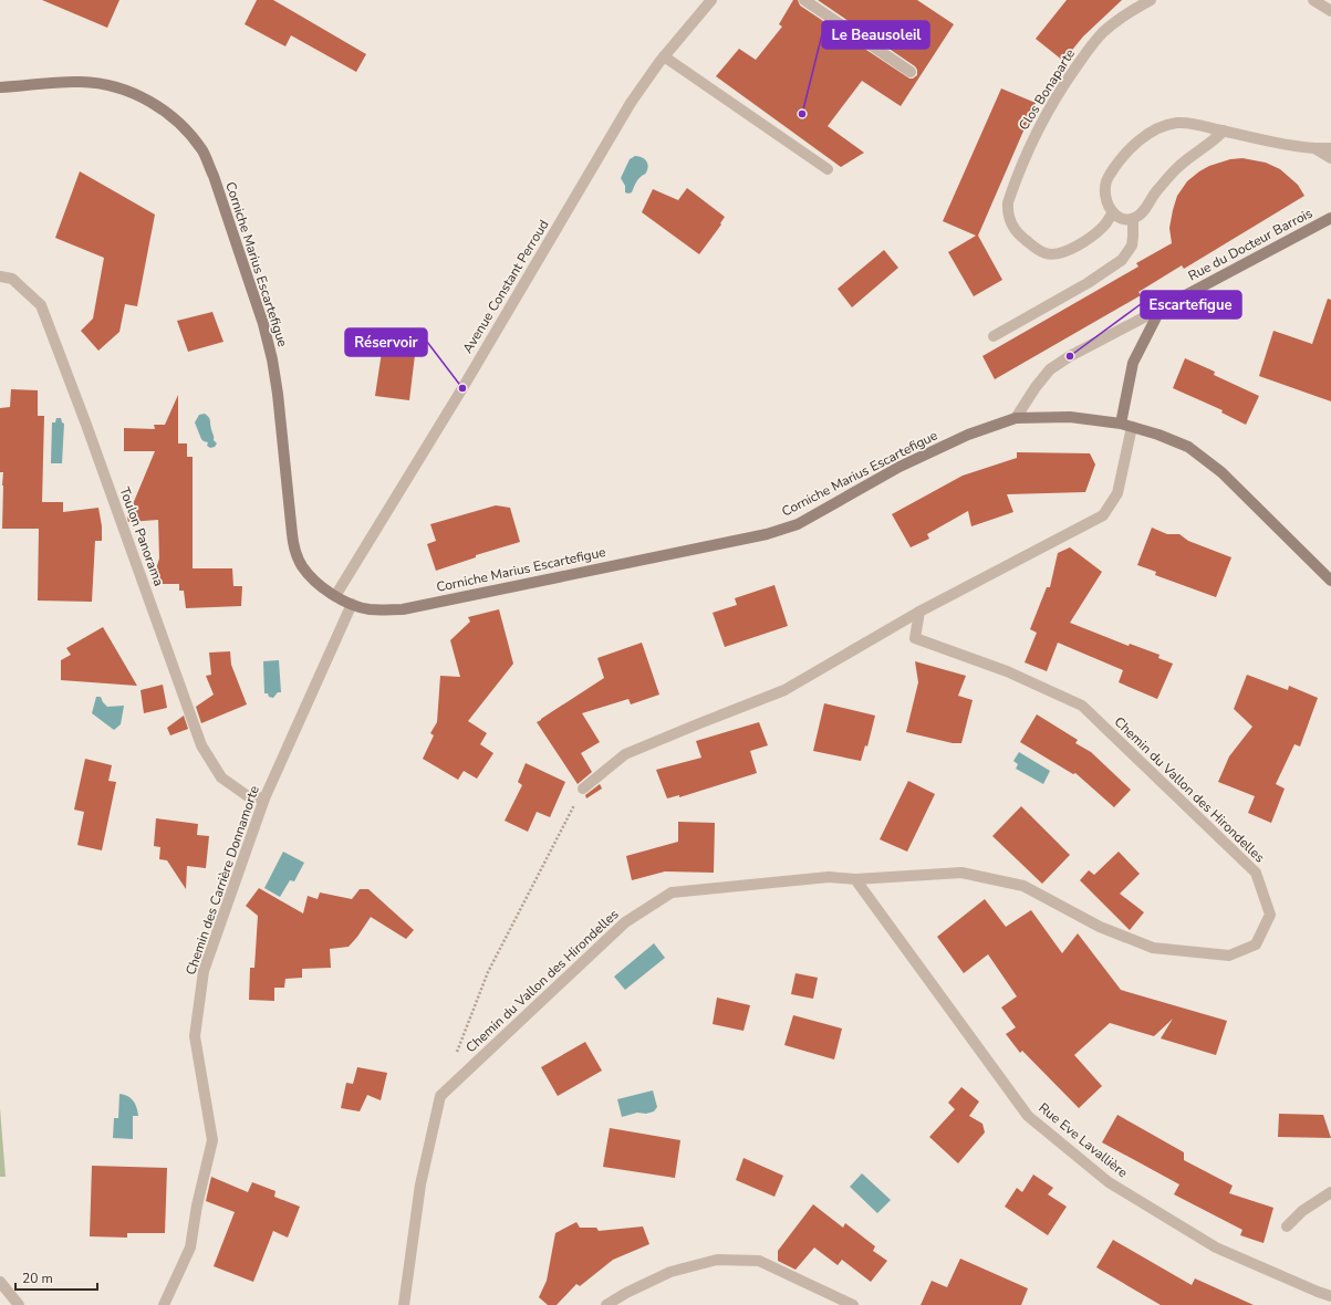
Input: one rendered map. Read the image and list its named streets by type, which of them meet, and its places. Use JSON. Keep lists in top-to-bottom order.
{
  "streets": {
    "main road": ["Rue du Docteur Barrois", "Corniche Marius Escartefigue"],
    "street": [
      "Clos Bonaparte",
      "Avenue Constant Perroud",
      "Toulon Panorama",
      "Chemin du Vallon des Hirondelles",
      "Chemin des Carrière Donnamorte",
      "Rue Eve Lavallière"
    ]
  },
  "crossings": [
    ["Rue du Docteur Barrois", "Corniche Marius Escartefigue"],
    ["Corniche Marius Escartefigue", "Avenue Constant Perroud"],
    ["Corniche Marius Escartefigue", "Chemin des Carrière Donnamorte"],
    ["Toulon Panorama", "Chemin des Carrière Donnamorte"],
    ["Chemin du Vallon des Hirondelles", "Rue Eve Lavallière"]
  ],
  "places": ["Le Beausoleil", "Escartefigue", "Réservoir"],
  "scale_bar": "20 m"
}
